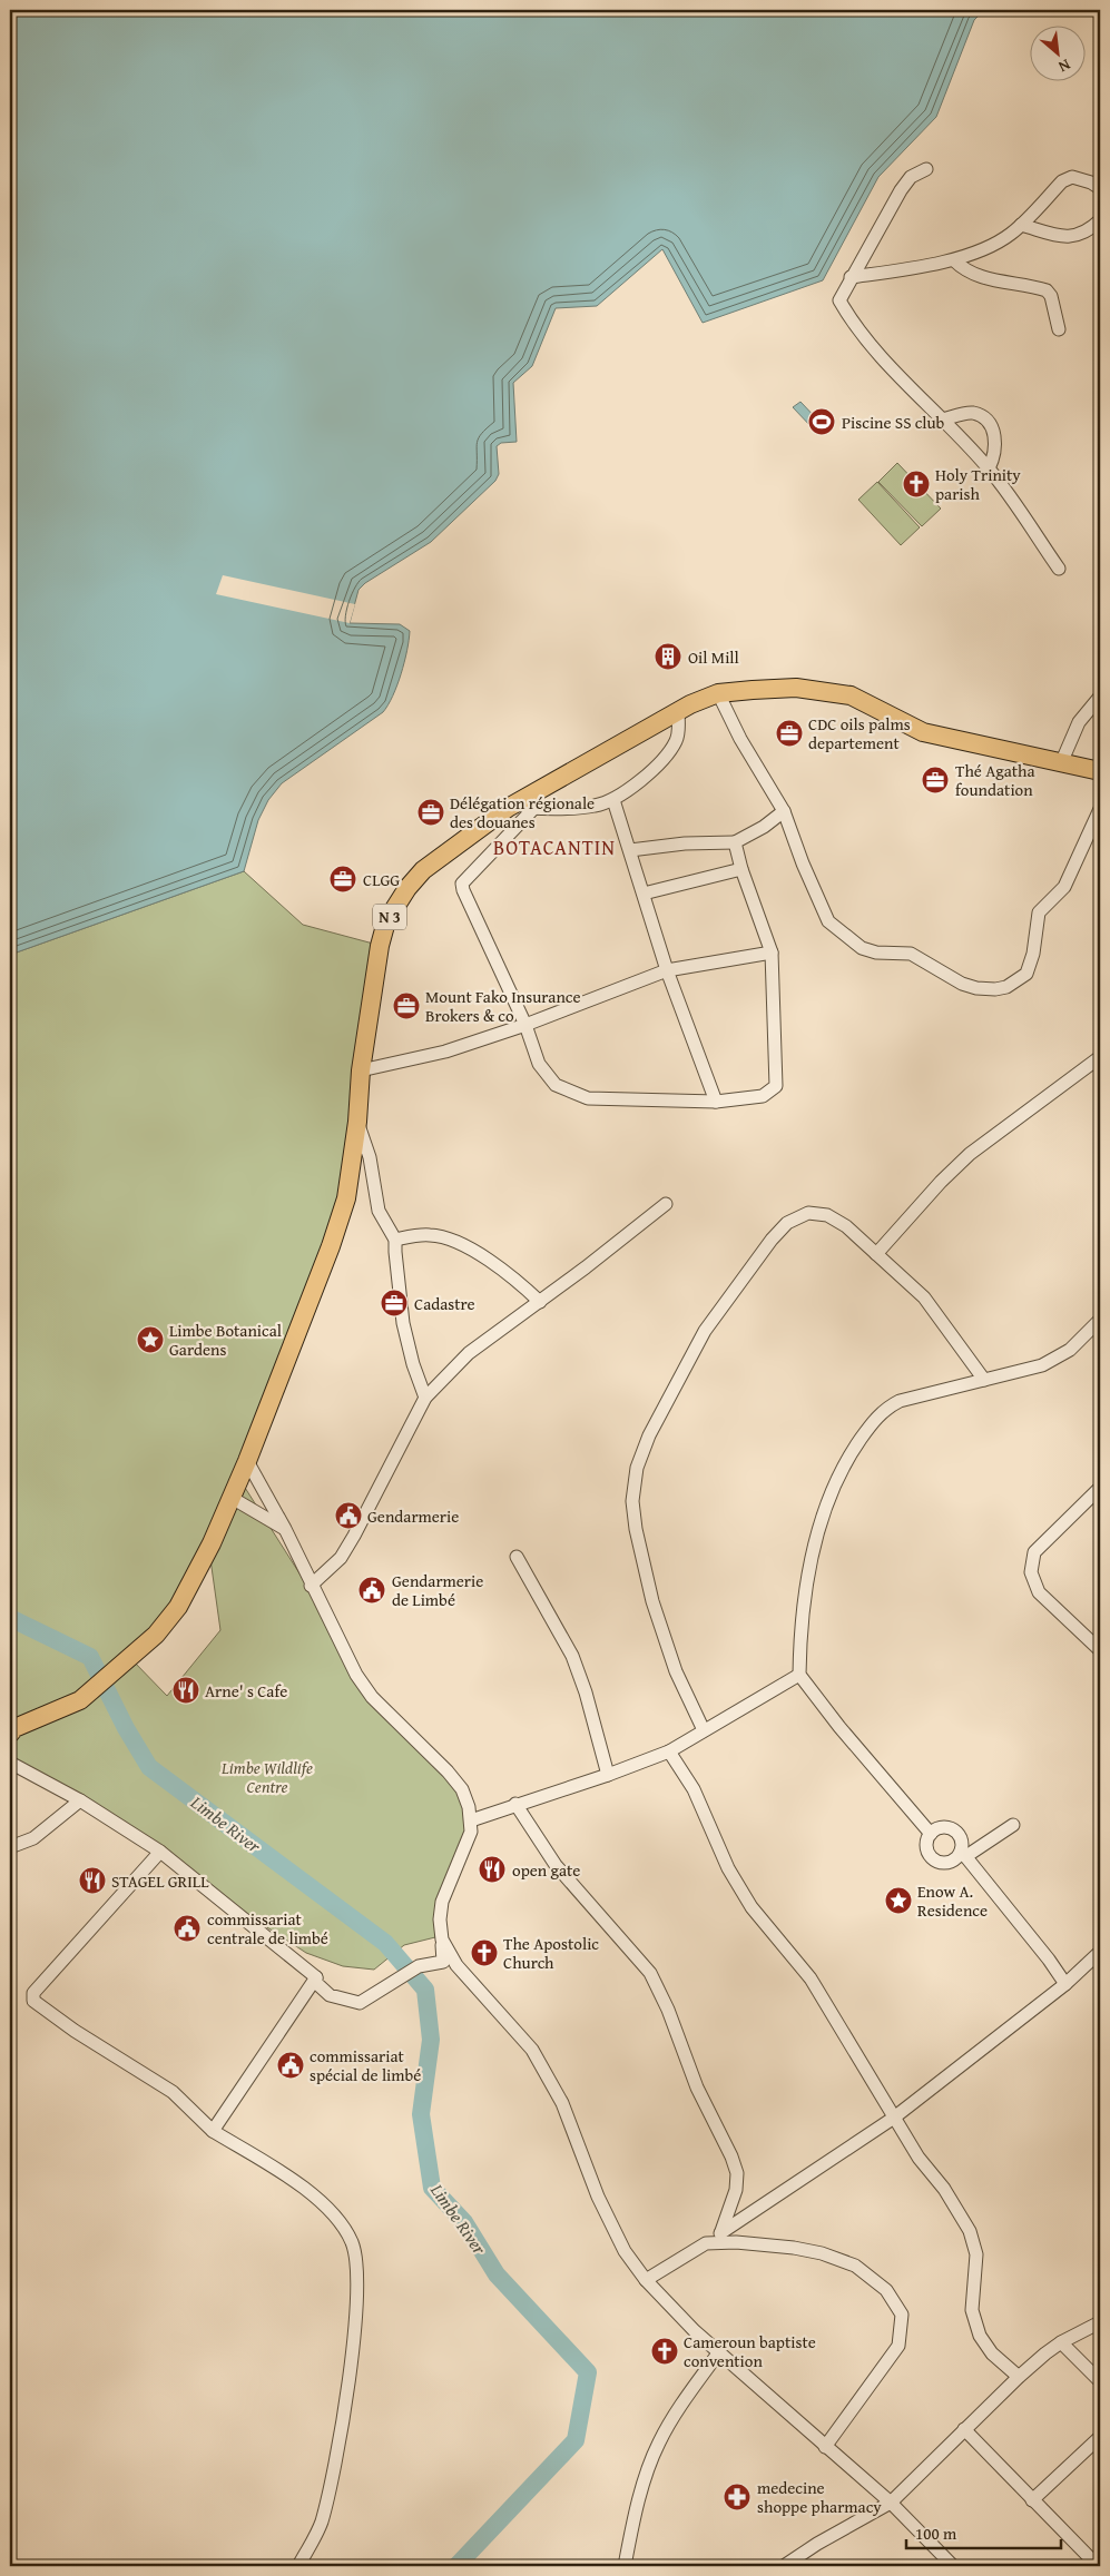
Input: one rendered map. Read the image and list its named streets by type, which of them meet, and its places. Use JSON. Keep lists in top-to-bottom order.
{
  "streets": {
    "highway": ["N 3"]
  },
  "districts": ["BOTACANTIN"],
  "water": ["Limbe River"],
  "parks": ["Limbe Wildlife Centre"],
  "places": {
    "sports": ["Piscine SS club"],
    "church": ["Holy Trinity parish", "The Apostolic Church", "Cameroun baptiste convention"],
    "building": ["Oil Mill"],
    "office": [
      "CDC oils palms departement",
      "Thé Agatha foundation",
      "Délégation régionale des douanes",
      "CLGG",
      "Mount Fako Insurance Brokers & co",
      "Cadastre"
    ],
    "place": ["Limbe Botanical Gardens", "Enow A. Residence"],
    "public building": [
      "Gendarmerie",
      "Gendarmerie de Limbé",
      "commissariat centrale de limbé",
      "commissariat spécial de limbé"
    ],
    "restaurant": ["Arne' s Cafe", "open gate", "STAGEL GRILL"],
    "pharmacy": ["medecine shoppe pharmacy"]
  },
  "scale_bar": "100 m",
  "north": "bottom right"
}
